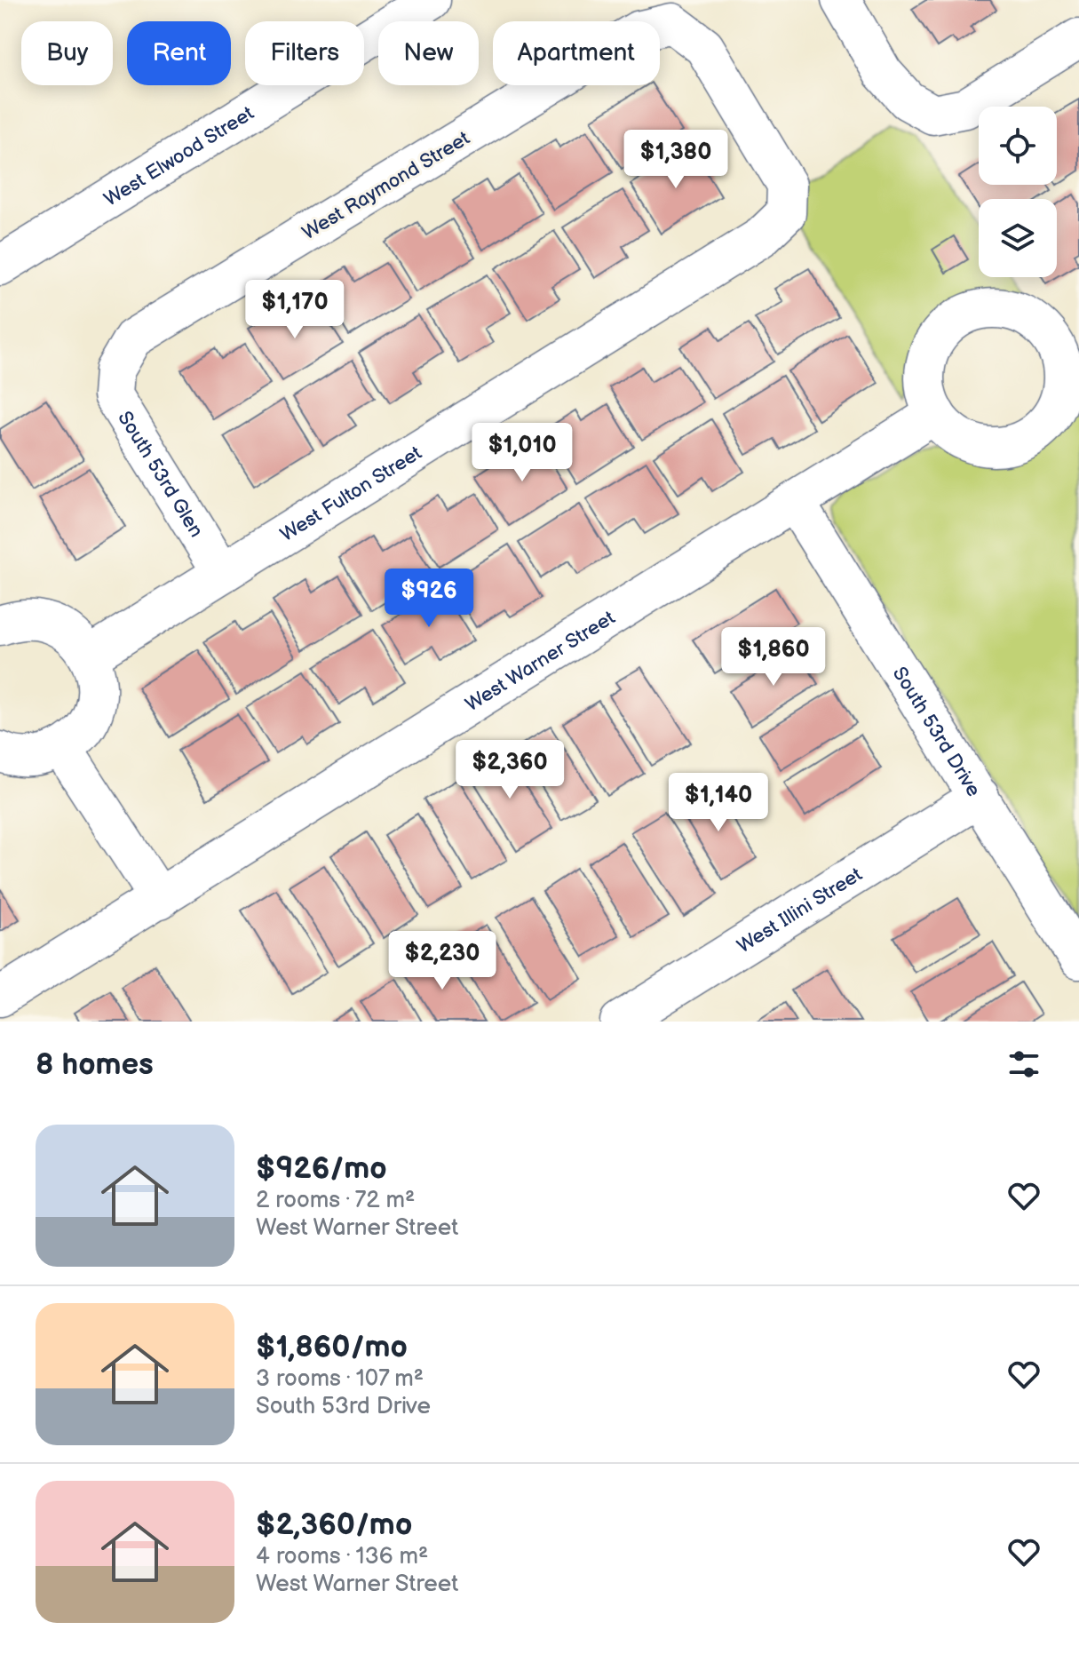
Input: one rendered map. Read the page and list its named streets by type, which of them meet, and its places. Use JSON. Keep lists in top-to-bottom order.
{
  "streets": {
    "street": [
      "West Elwood Street",
      "West Raymond Street",
      "South 53rd Glen",
      "West Fulton Street",
      "West Warner Street",
      "South 53rd Drive",
      "West Illini Street"
    ]
  },
  "crossings": [
    ["West Raymond Street", "South 53rd Glen"],
    ["West Raymond Street", "West Fulton Street"],
    ["South 53rd Glen", "West Fulton Street"],
    ["West Warner Street", "South 53rd Drive"],
    ["South 53rd Drive", "West Illini Street"]
  ],
  "page": {
    "chip": [
      "Buy",
      "Rent",
      "Filters",
      "New",
      "Apartment"
    ],
    "price": [
      "$1,380",
      "$1,170",
      "$1,010",
      "$926",
      "$1,860",
      "$2,360",
      "$1,140",
      "$2,230"
    ],
    "heading": "8 homes",
    "list": [
      {
        "name": "$926/mo",
        "note": "2 rooms · 72 m² · West Warner Street"
      },
      {
        "name": "$1,860/mo",
        "note": "3 rooms · 107 m² · South 53rd Drive"
      },
      {
        "name": "$2,360/mo",
        "note": "4 rooms · 136 m² · West Warner Street"
      }
    ]
  }
}
